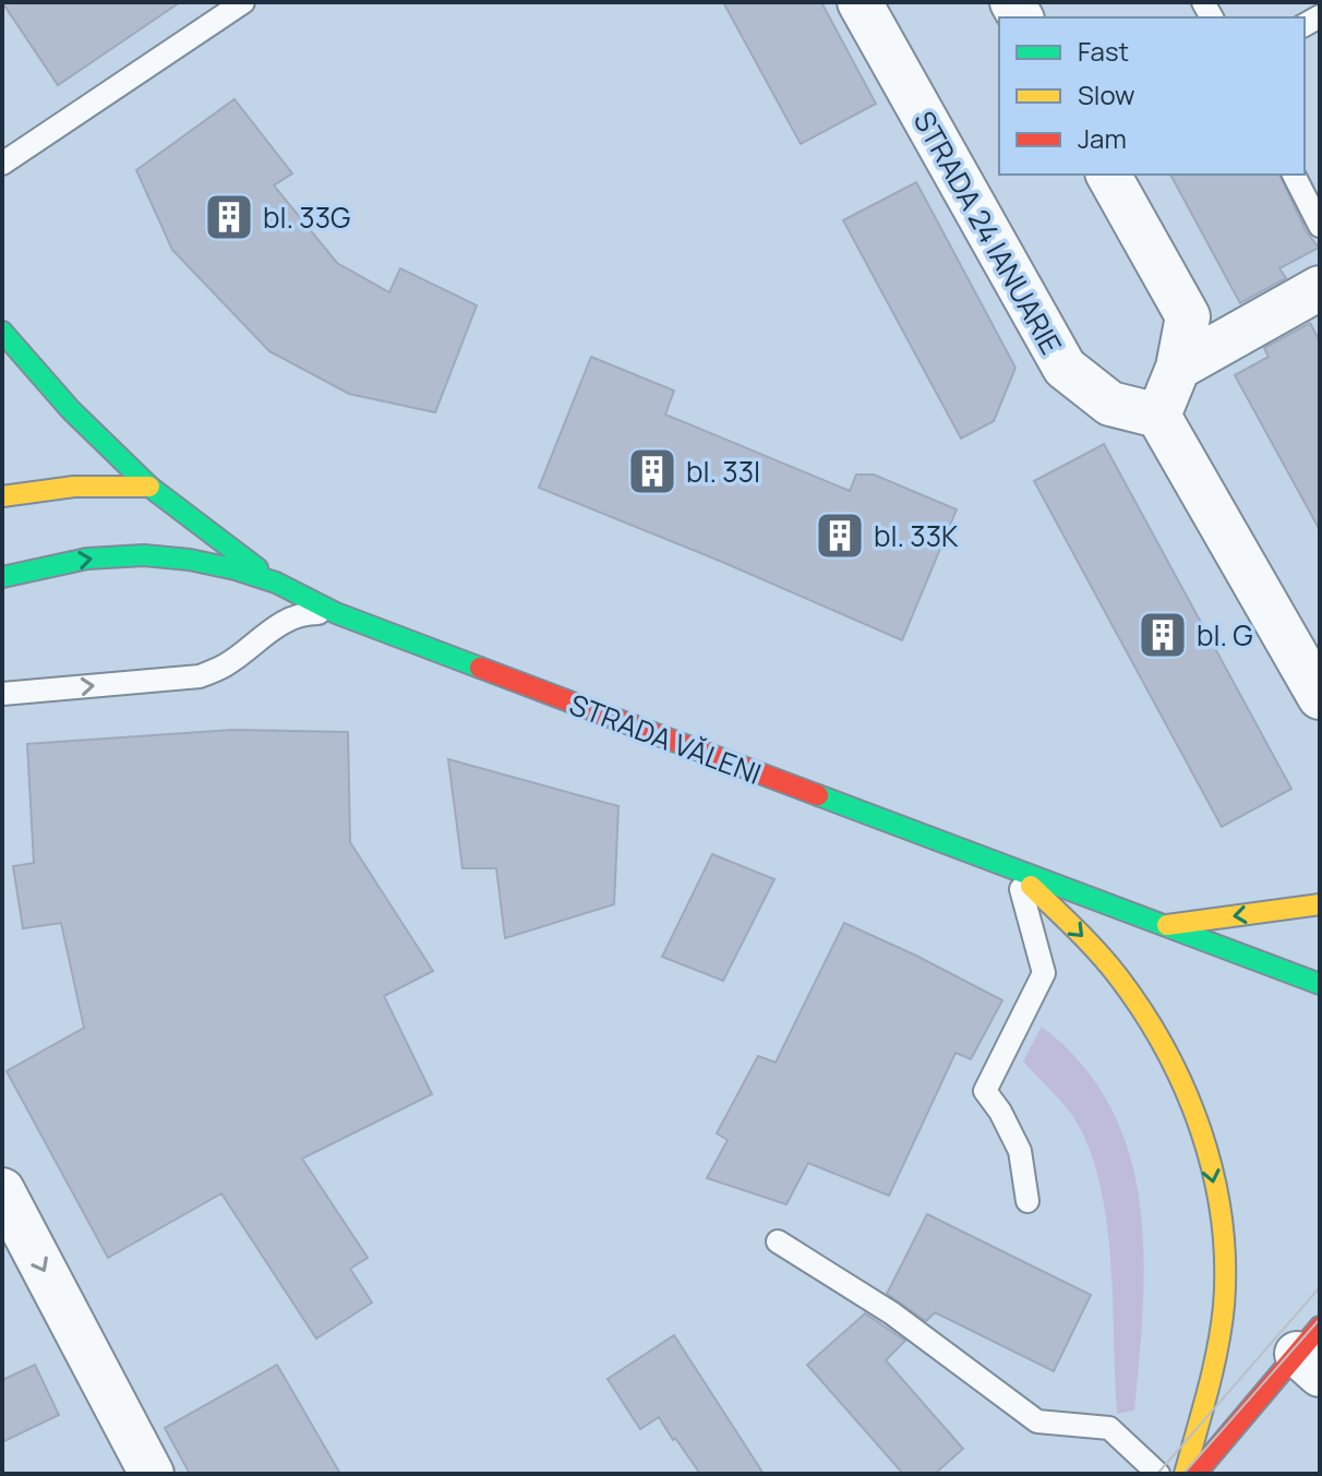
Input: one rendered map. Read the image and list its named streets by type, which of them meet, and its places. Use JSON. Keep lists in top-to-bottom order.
{
  "streets": {
    "main road": ["STRADA VĂLENI"],
    "street": ["STRADA 24 IANUARIE"]
  },
  "places": {
    "building": [
      "bl. 33G",
      "bl. 33I",
      "bl. 33K",
      "bl. G"
    ]
  },
  "legend": ["Fast", "Slow", "Jam"]
}
